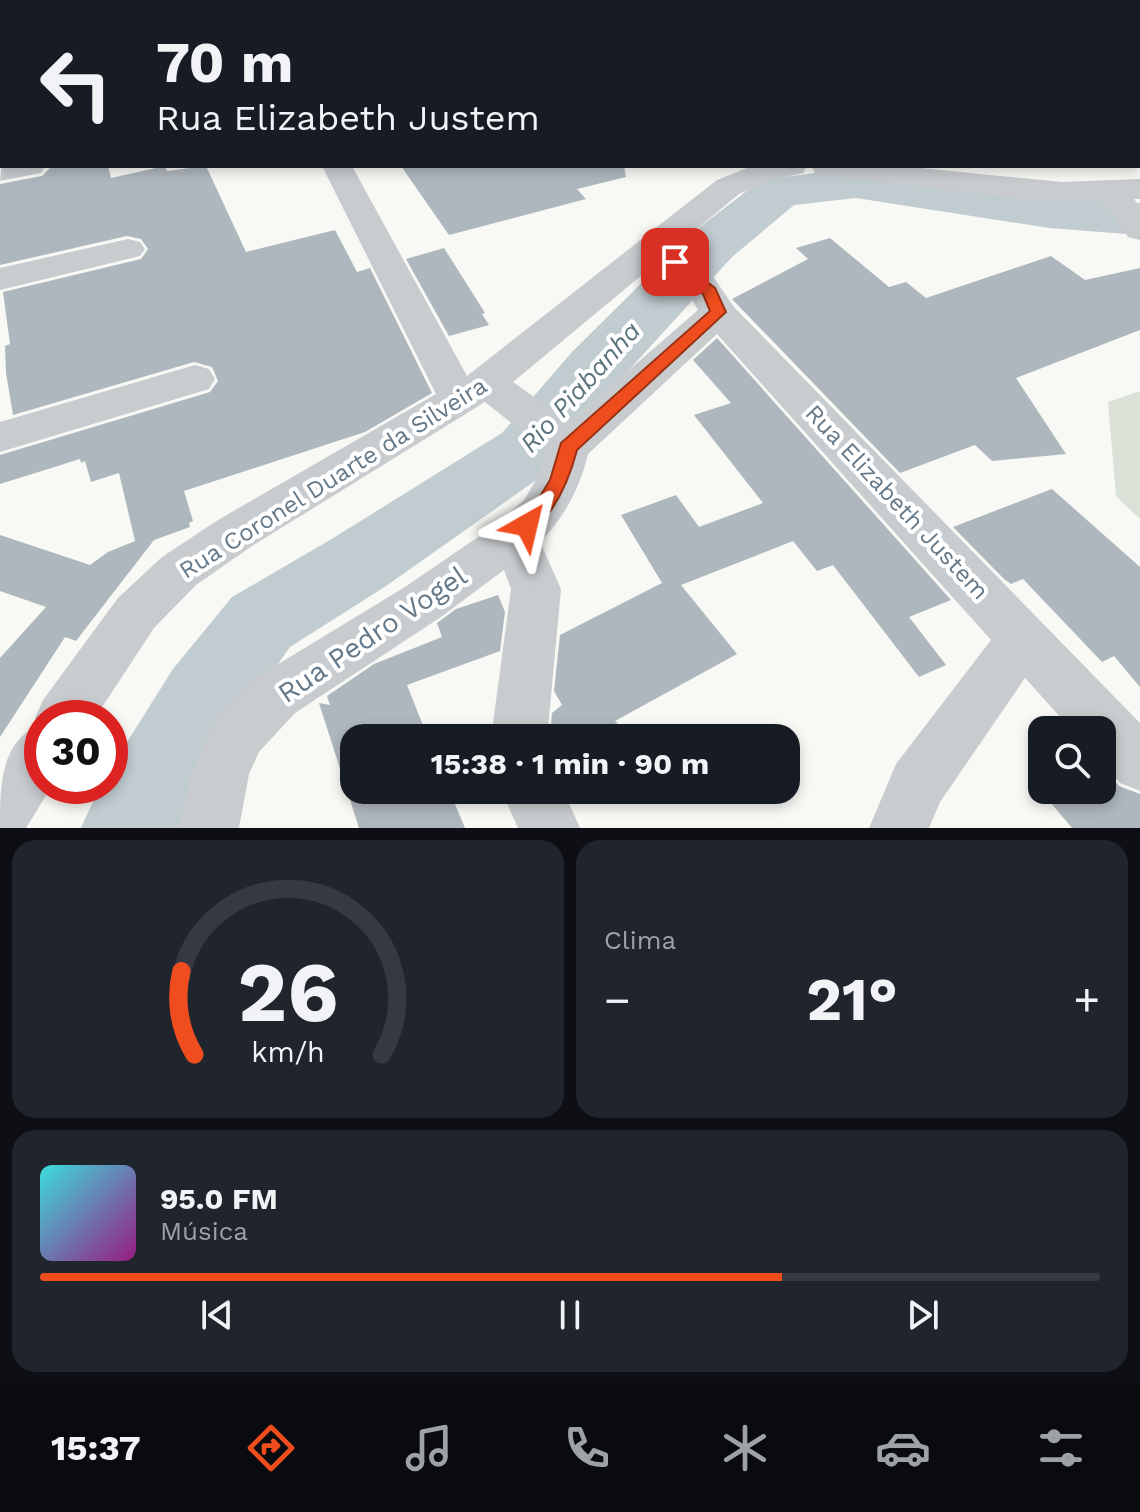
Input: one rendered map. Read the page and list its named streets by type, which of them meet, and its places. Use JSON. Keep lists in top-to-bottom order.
{
  "streets": {
    "street": ["Rua Coronel Duarte da Silveira", "Rua Elizabeth Justem", "Rua Pedro Vogel"]
  },
  "crossings": [
    ["Rua Coronel Duarte da Silveira", "Rua Elizabeth Justem"]
  ],
  "water": ["Rio Piabanha"],
  "page": {
    "turn": ["70 m", "Rua Elizabeth Justem"],
    "limit": "30",
    "trip": "15:38 · 1 min · 90 m",
    "tile": "Clima",
    "heat": ["−", "21°", "+"],
    "song": ["95.0 FM", "Música"],
    "tabs": "15:37",
    "gauge": ["26", "km/h"]
  }
}
